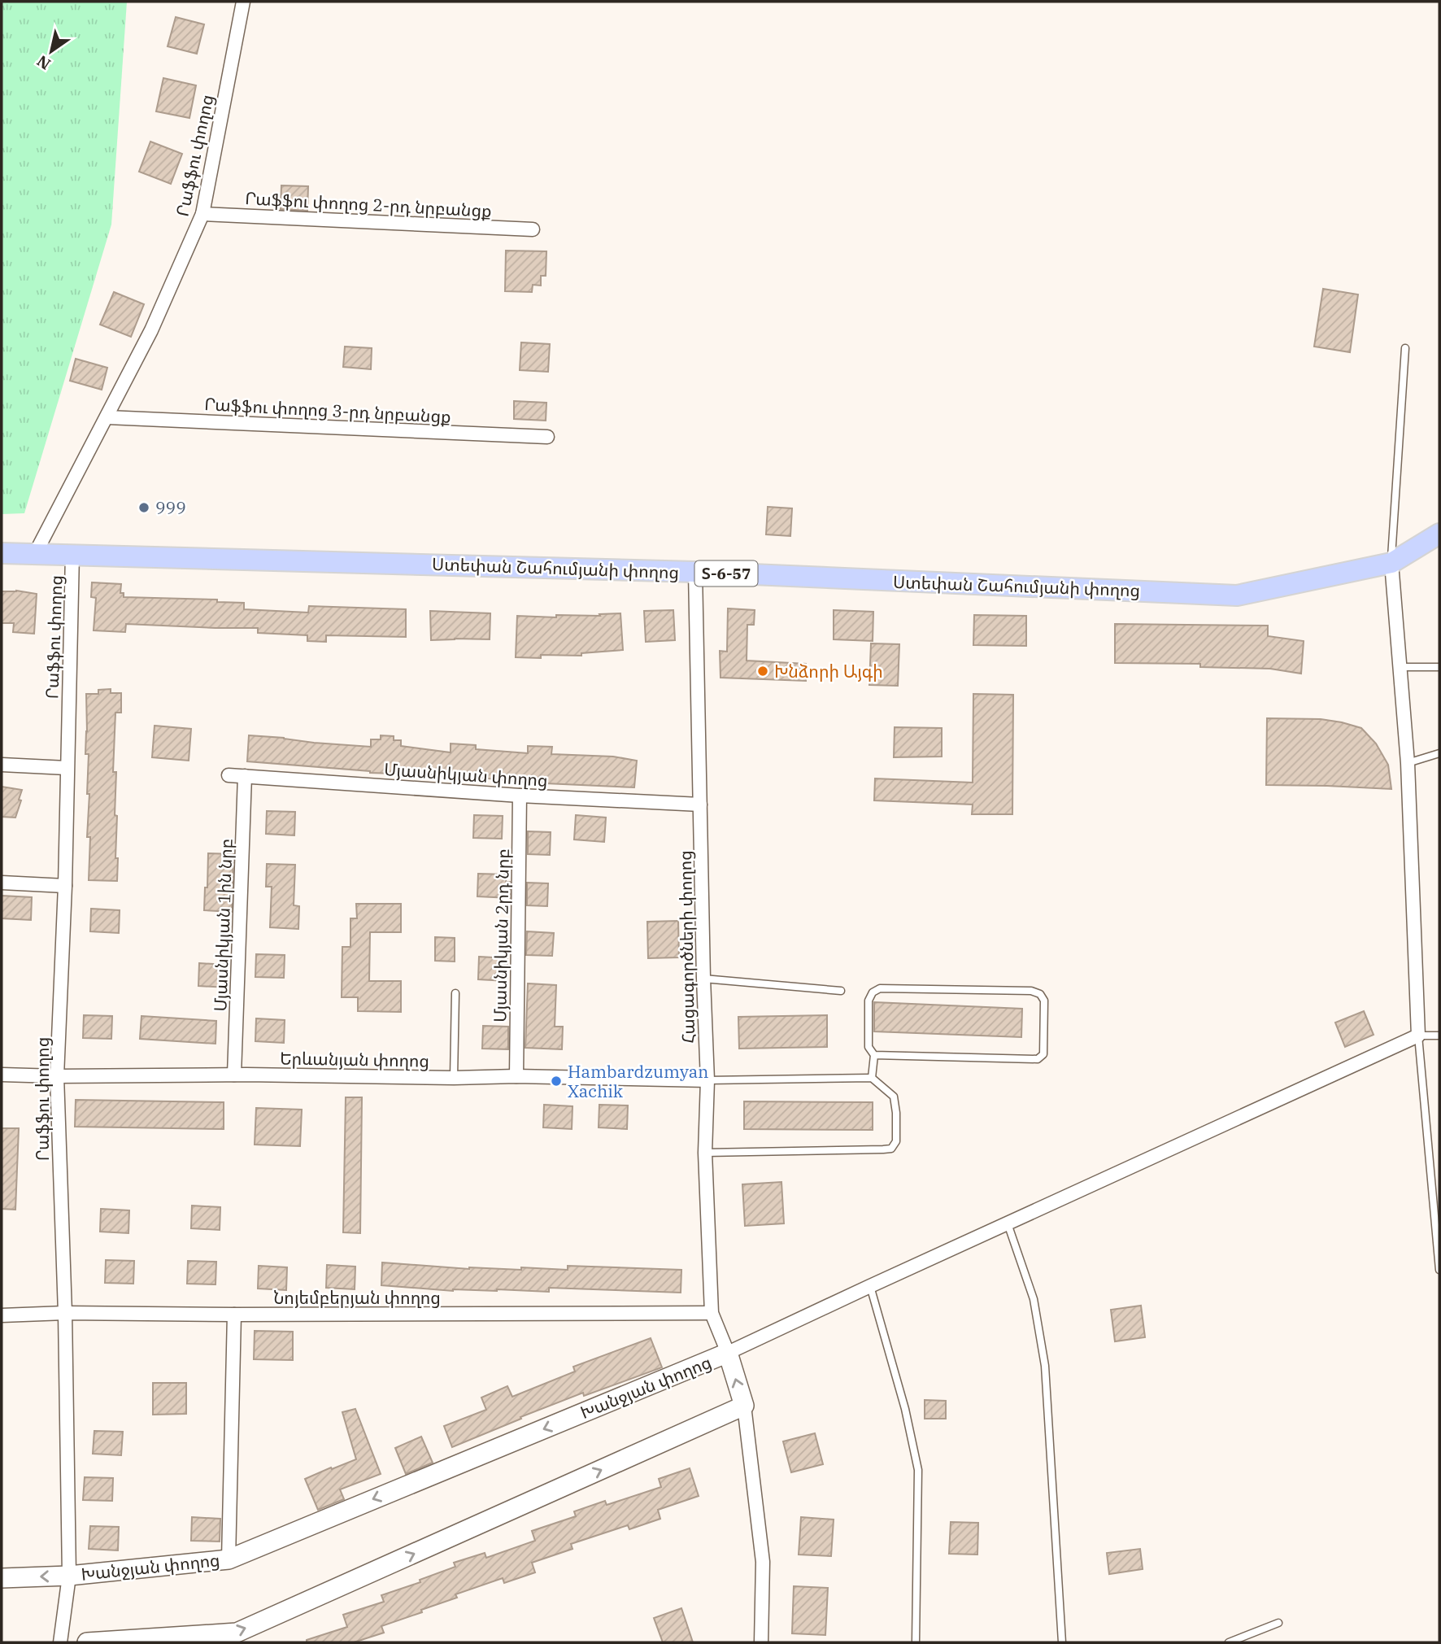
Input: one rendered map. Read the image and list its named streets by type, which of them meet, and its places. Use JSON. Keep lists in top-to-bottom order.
{
  "streets": {
    "main road": ["Ստեփան Շահումյանի փողոց", "Տ-6-57"],
    "street": [
      "Րաֆֆու փողոց",
      "Րաֆֆու փողոց 2-րդ նրբանցք",
      "Րաֆֆու փողոց 3-րդ նրբանցք",
      "Մյասնիկյան փողոց",
      "Մյասնիկյան 1ին նրբ",
      "Մյասնիկյան 2րդ նրբ",
      "Հացագործների փողոց",
      "Երևանյան փողոց",
      "Նոյեմբերյան փողոց",
      "Խանջյան փողոց"
    ]
  },
  "crossings": [
    ["Րաֆֆու փողոց", "Րաֆֆու փողոց 2-րդ նրբանցք"],
    ["Րաֆֆու փողոց", "Րաֆֆու փողոց 3-րդ նրբանցք"],
    ["Րաֆֆու փողոց", "Ստեփան Շահումյանի փողոց"],
    ["Րաֆֆու փողոց", "Երևանյան փողոց"],
    ["Րաֆֆու փողոց", "Նոյեմբերյան փողոց"],
    ["Րաֆֆու փողոց", "Խանջյան փողոց"],
    ["Ստեփան Շահումյանի փողոց", "Հացագործների փողոց"],
    ["Մյասնիկյան փողոց", "Մյասնիկյան 1ին նրբ"],
    ["Մյասնիկյան փողոց", "Մյասնիկյան 2րդ նրբ"],
    ["Մյասնիկյան փողոց", "Հացագործների փողոց"],
    ["Մյասնիկյան 1ին նրբ", "Երևանյան փողոց"],
    ["Մյասնիկյան 2րդ նրբ", "Երևանյան փողոց"],
    ["Հացագործների փողոց", "Երևանյան փողոց"],
    ["Հացագործների փողոց", "Նոյեմբերյան փողոց"],
    ["Հացագործների փողոց", "Խանջյան փողոց"]
  ],
  "places": ["999", "Խնձորի Այգի", "Hambardzumyan Xachik"],
  "north": "bottom left"
}
